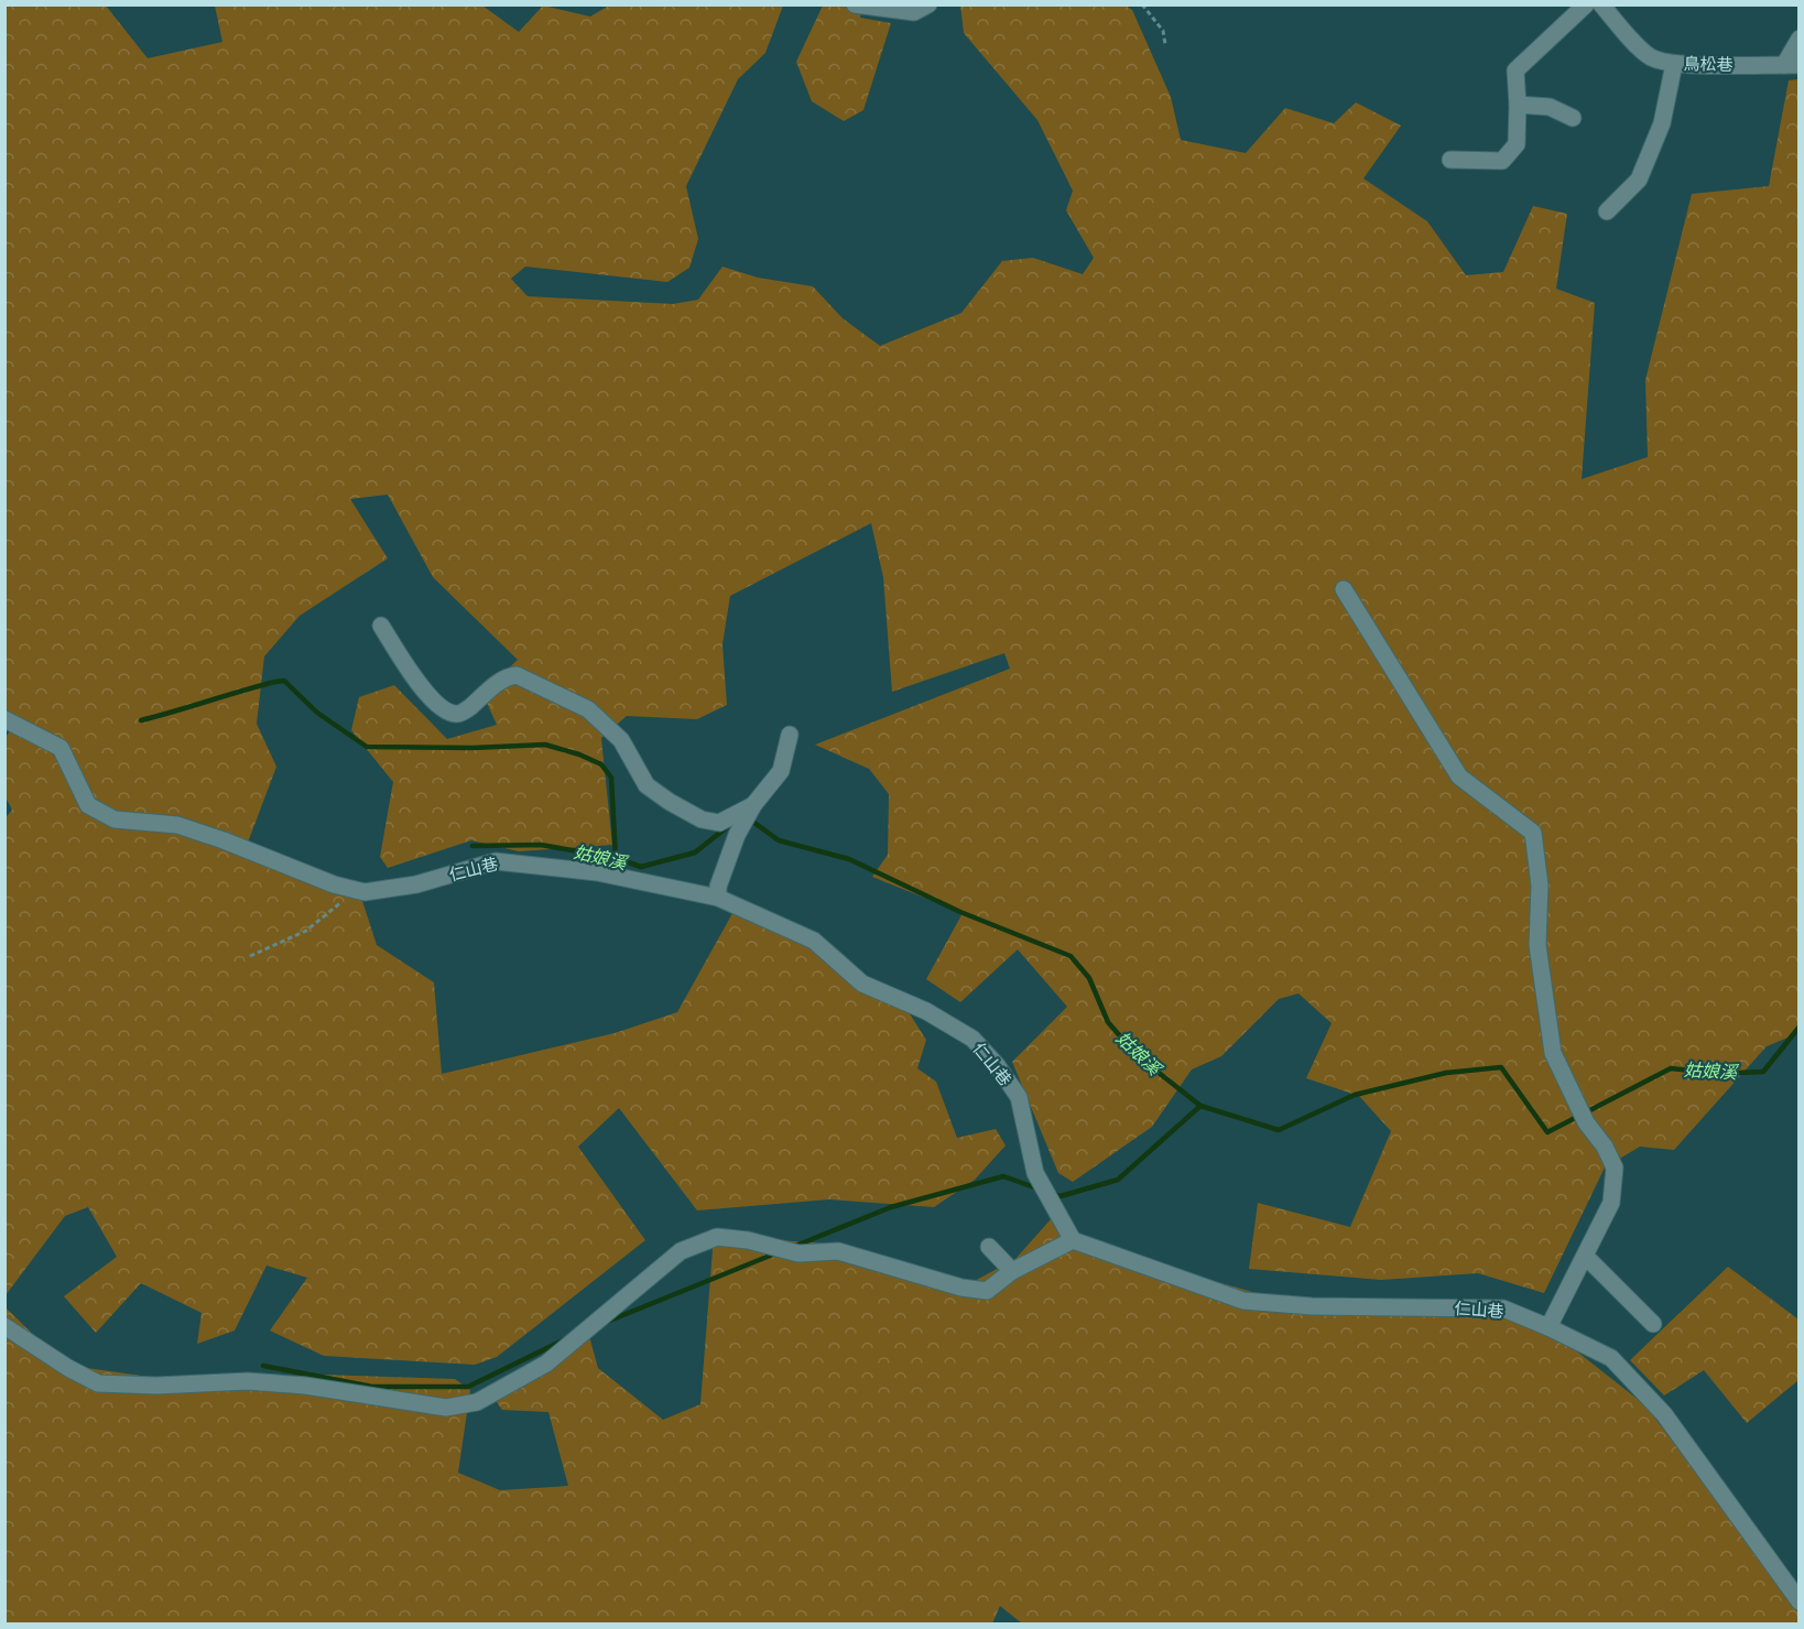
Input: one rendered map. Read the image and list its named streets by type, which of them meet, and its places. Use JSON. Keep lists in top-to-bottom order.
{
  "streets": {
    "lane": ["鳥松巷", "仁山巷"]
  },
  "water": ["姑娘溪"]
}
